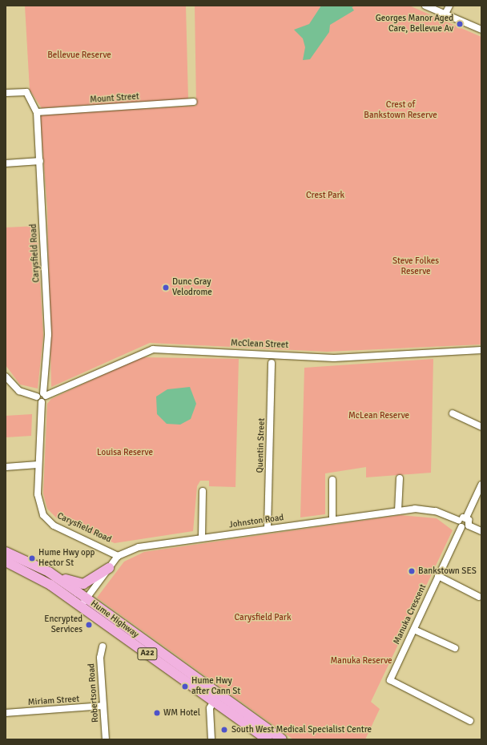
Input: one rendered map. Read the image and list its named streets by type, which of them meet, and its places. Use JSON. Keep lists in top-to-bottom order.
{
  "streets": {
    "highway": ["Hume Highway", "A22"],
    "street": [
      "Mount Street",
      "Carysfield Road",
      "McClean Street",
      "Quentin Street",
      "Johnston Road",
      "Manuka Crescent",
      "Robertson Road",
      "Miriam Street"
    ]
  },
  "crossings": [
    ["Mount Street", "Carysfield Road"],
    ["Carysfield Road", "McClean Street"],
    ["Carysfield Road", "Johnston Road"],
    ["Quentin Street", "Johnston Road"],
    ["Robertson Road", "Miriam Street"]
  ],
  "parks": [
    "Bellevue Reserve",
    "Crest of Bankstown Reserve",
    "Crest Park",
    "Steve Folkes Reserve",
    "McLean Reserve",
    "Louisa Reserve",
    "Carysfield Park",
    "Manuka Reserve"
  ],
  "places": [
    "Georges Manor Aged Care, Bellevue Av",
    "Dunc Gray Velodrome",
    "Hume Hwy opp Hector St",
    "Bankstown SES",
    "Encrypted Services",
    "Hume Hwy after Cann St",
    "WM Hotel",
    "South West Medical Specialist Centre"
  ]
}
